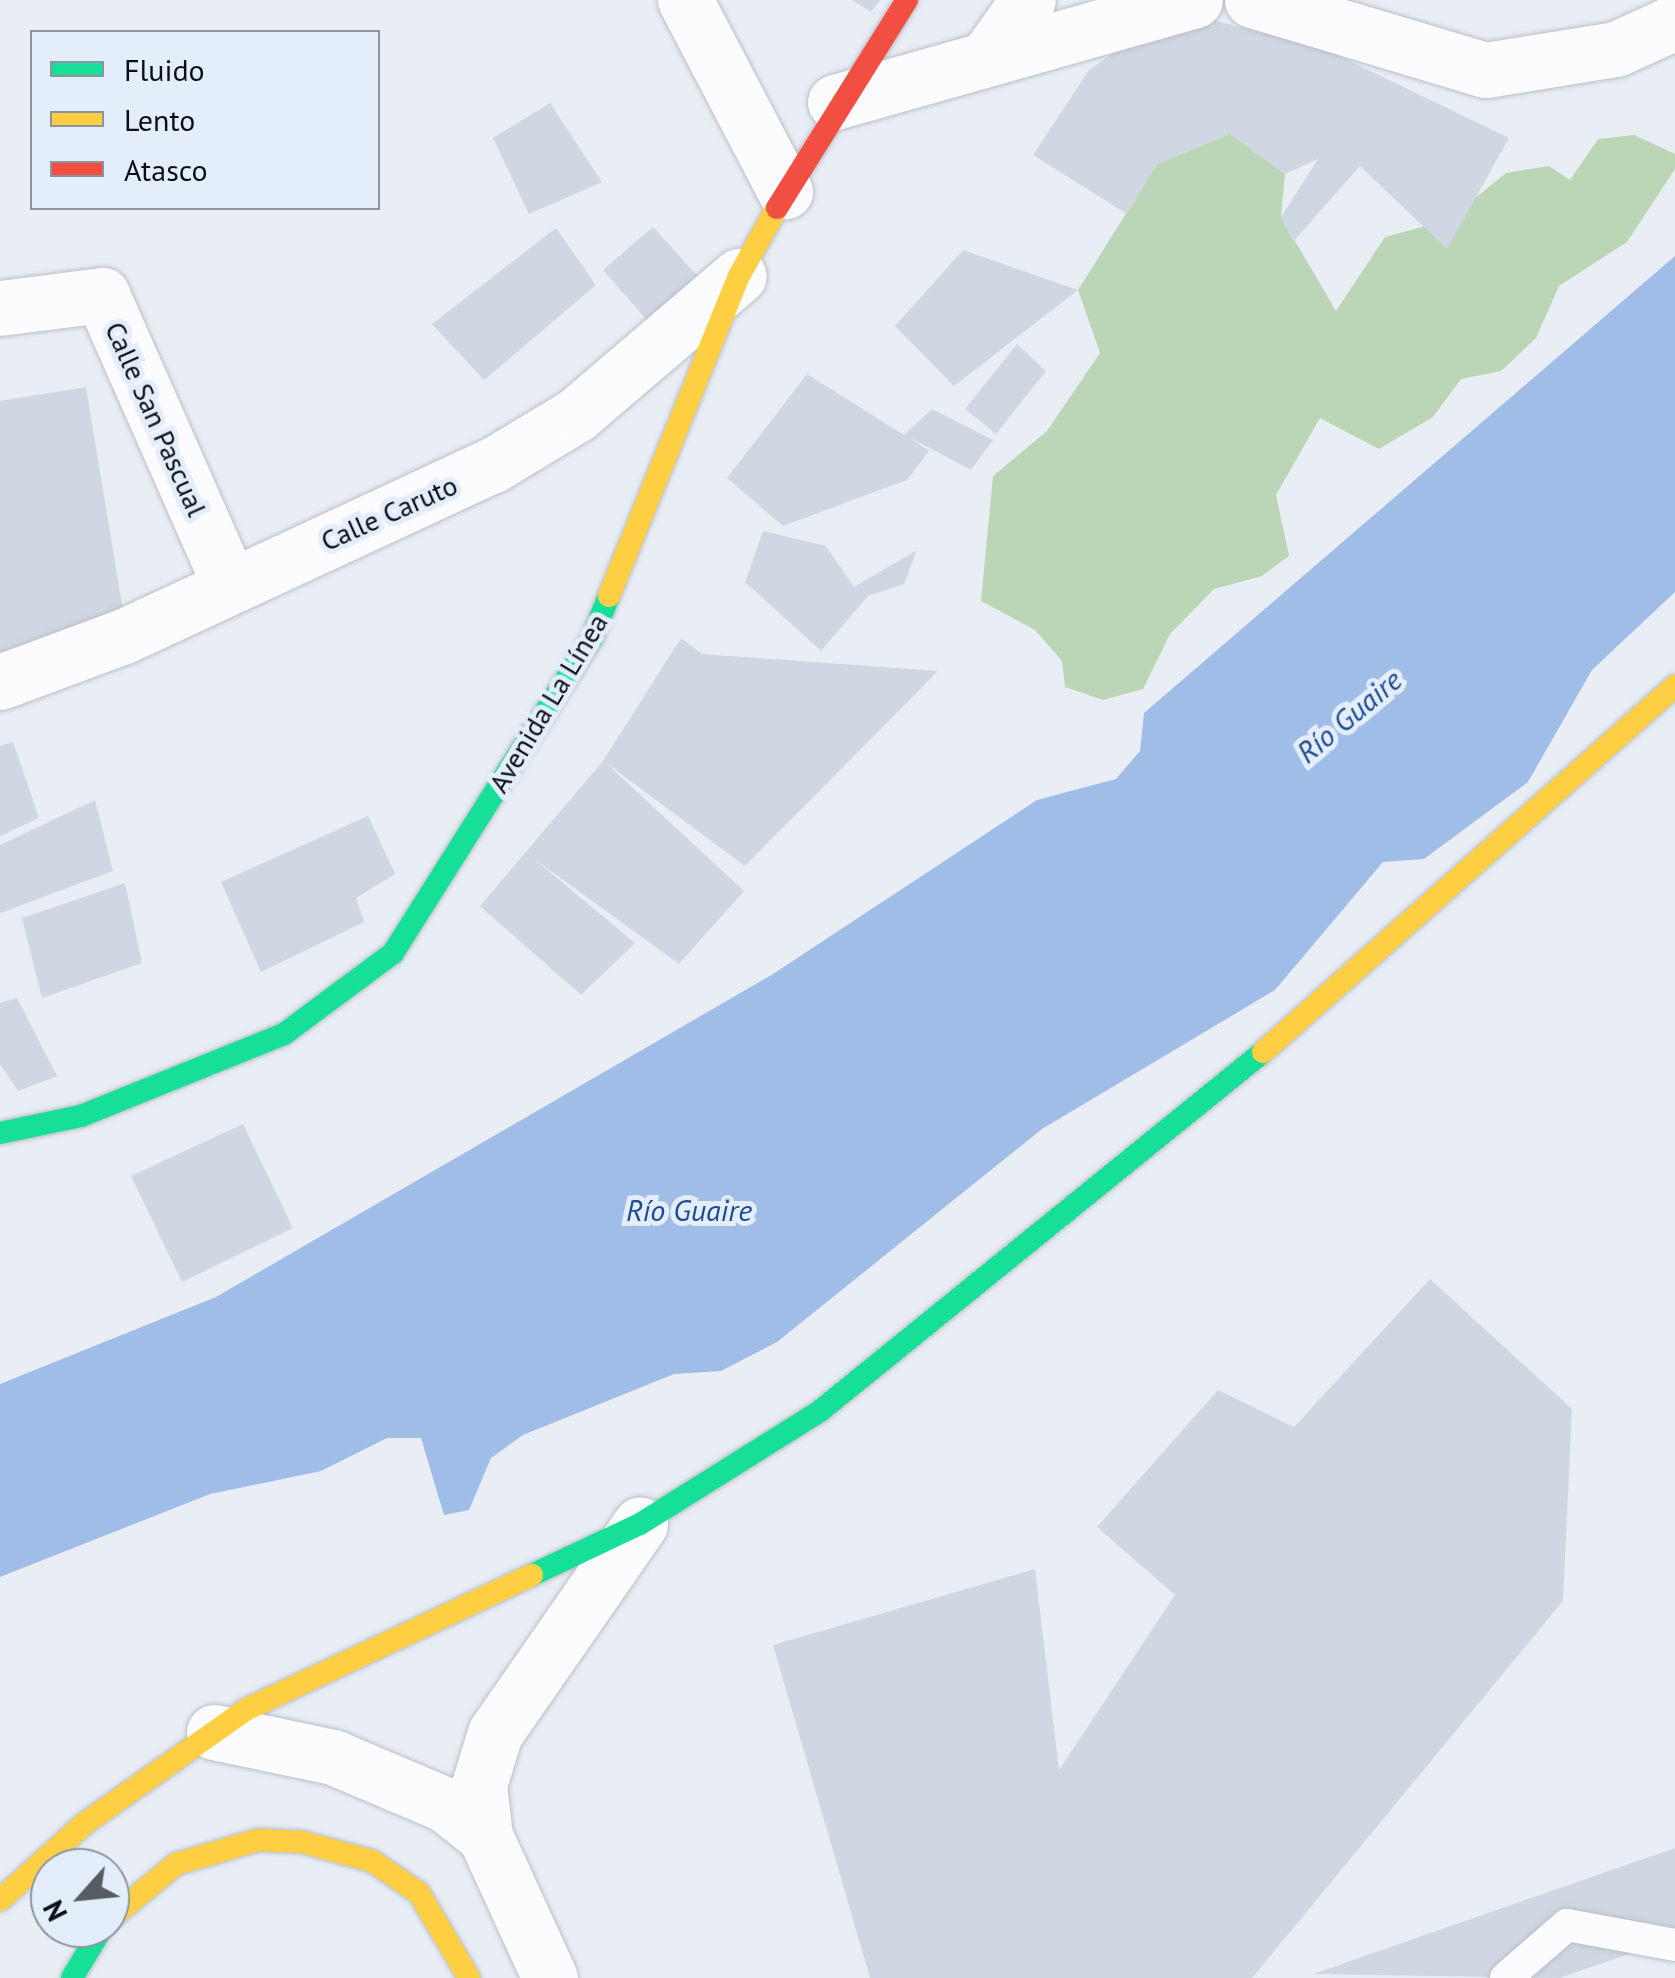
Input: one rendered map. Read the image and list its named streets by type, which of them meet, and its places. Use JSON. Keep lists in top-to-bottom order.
{
  "streets": {
    "street": ["Calle San Pascual", "Calle Caruto", "Avenida La Línea"]
  },
  "crossings": [
    ["Calle San Pascual", "Calle Caruto"],
    ["Calle Caruto", "Avenida La Línea"]
  ],
  "water": ["Río Guaire"],
  "legend": ["Fluido", "Lento", "Atasco"],
  "north": "bottom left"
}
